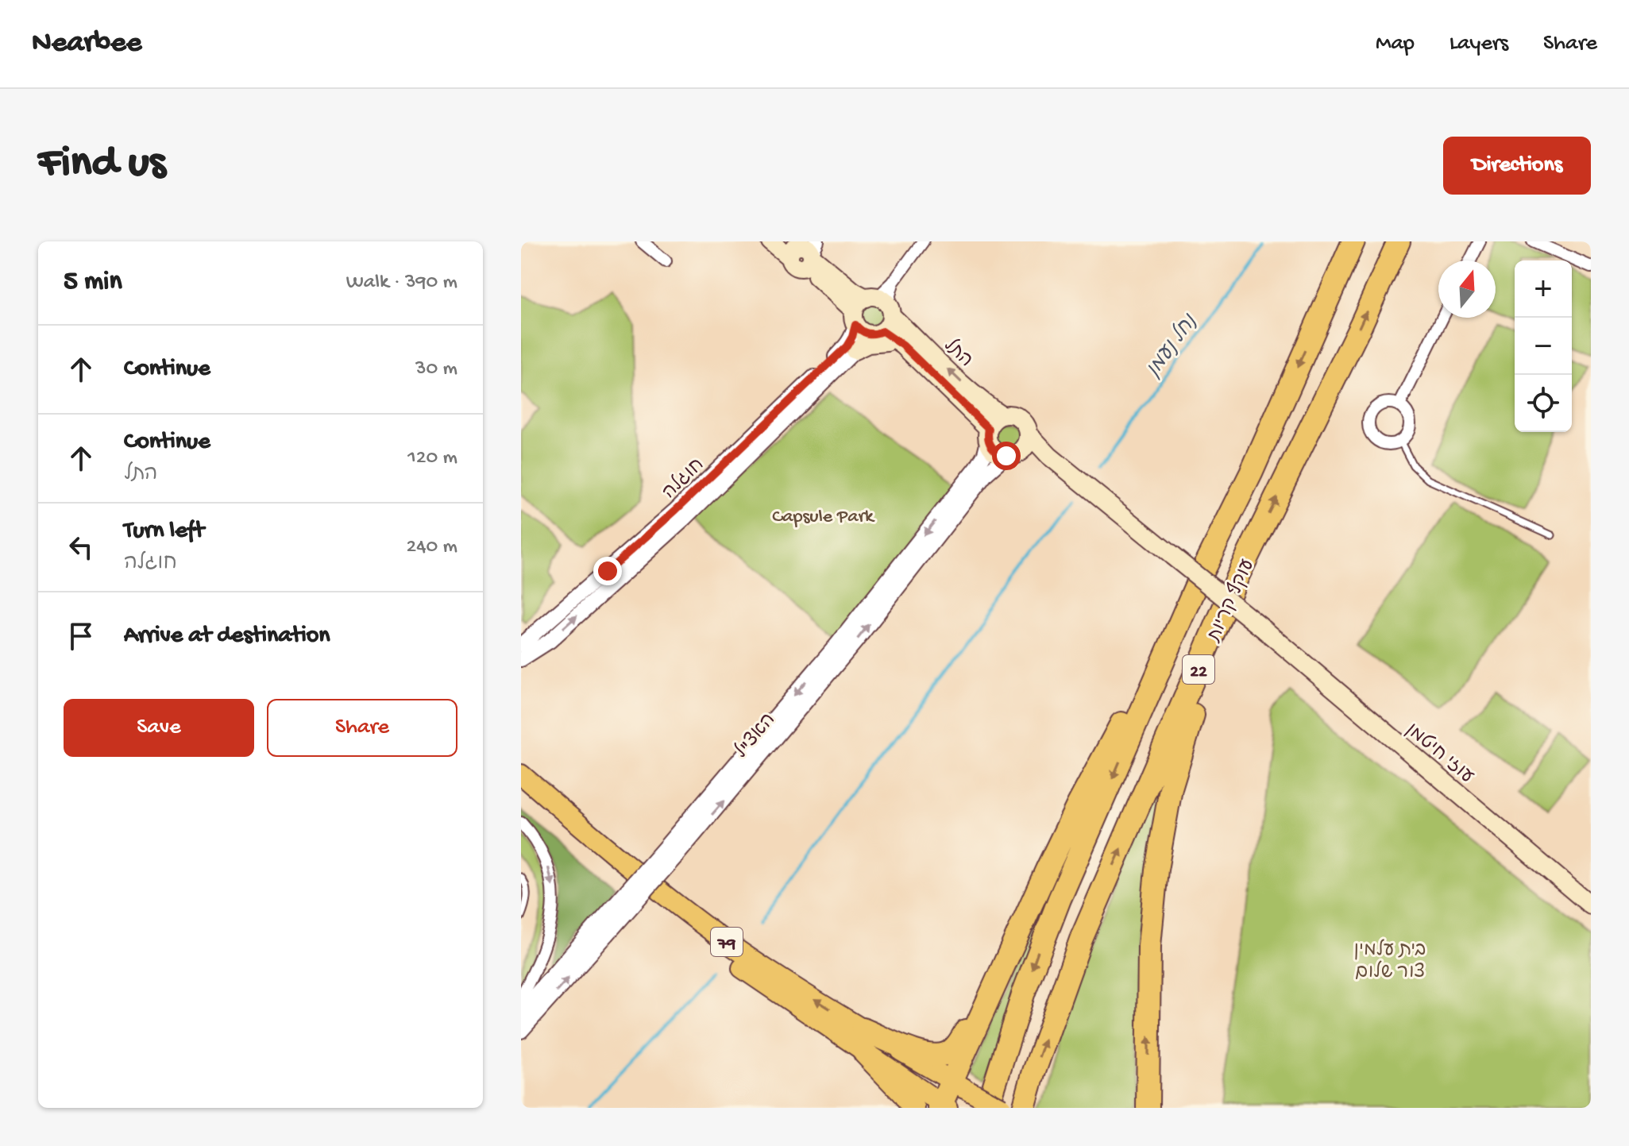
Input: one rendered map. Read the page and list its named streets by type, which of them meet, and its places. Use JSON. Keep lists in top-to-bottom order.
{
  "streets": {
    "highway": ["עוקף קריות", "22", "79"],
    "main road": ["התל", "עוזי חיטמן"],
    "street": ["חוגלה", "האצ\"ל"]
  },
  "crossings": [
    ["התל", "חוגלה"],
    ["התל", "האצ\"ל"]
  ],
  "water": ["נחל נעמן"],
  "parks": ["Capsule Park", "בית עלמין צור שלום"],
  "north": "top",
  "page": {
    "header": "Nearbee",
    "nav": ["Map", "Layers", "Share"],
    "buttons": [
      "Directions",
      ["Save", "Share"]
    ],
    "title": "Find us",
    "heading": ["5 min", "Walk · 390 m"],
    "map_buttons": ["+", "−"],
    "list": [
      ["Continue", "30 m"],
      ["Continue", "התל", "120 m"],
      ["Turn left", "חוגלה", "240 m"],
      "Arrive at destination"
    ]
  }
}
